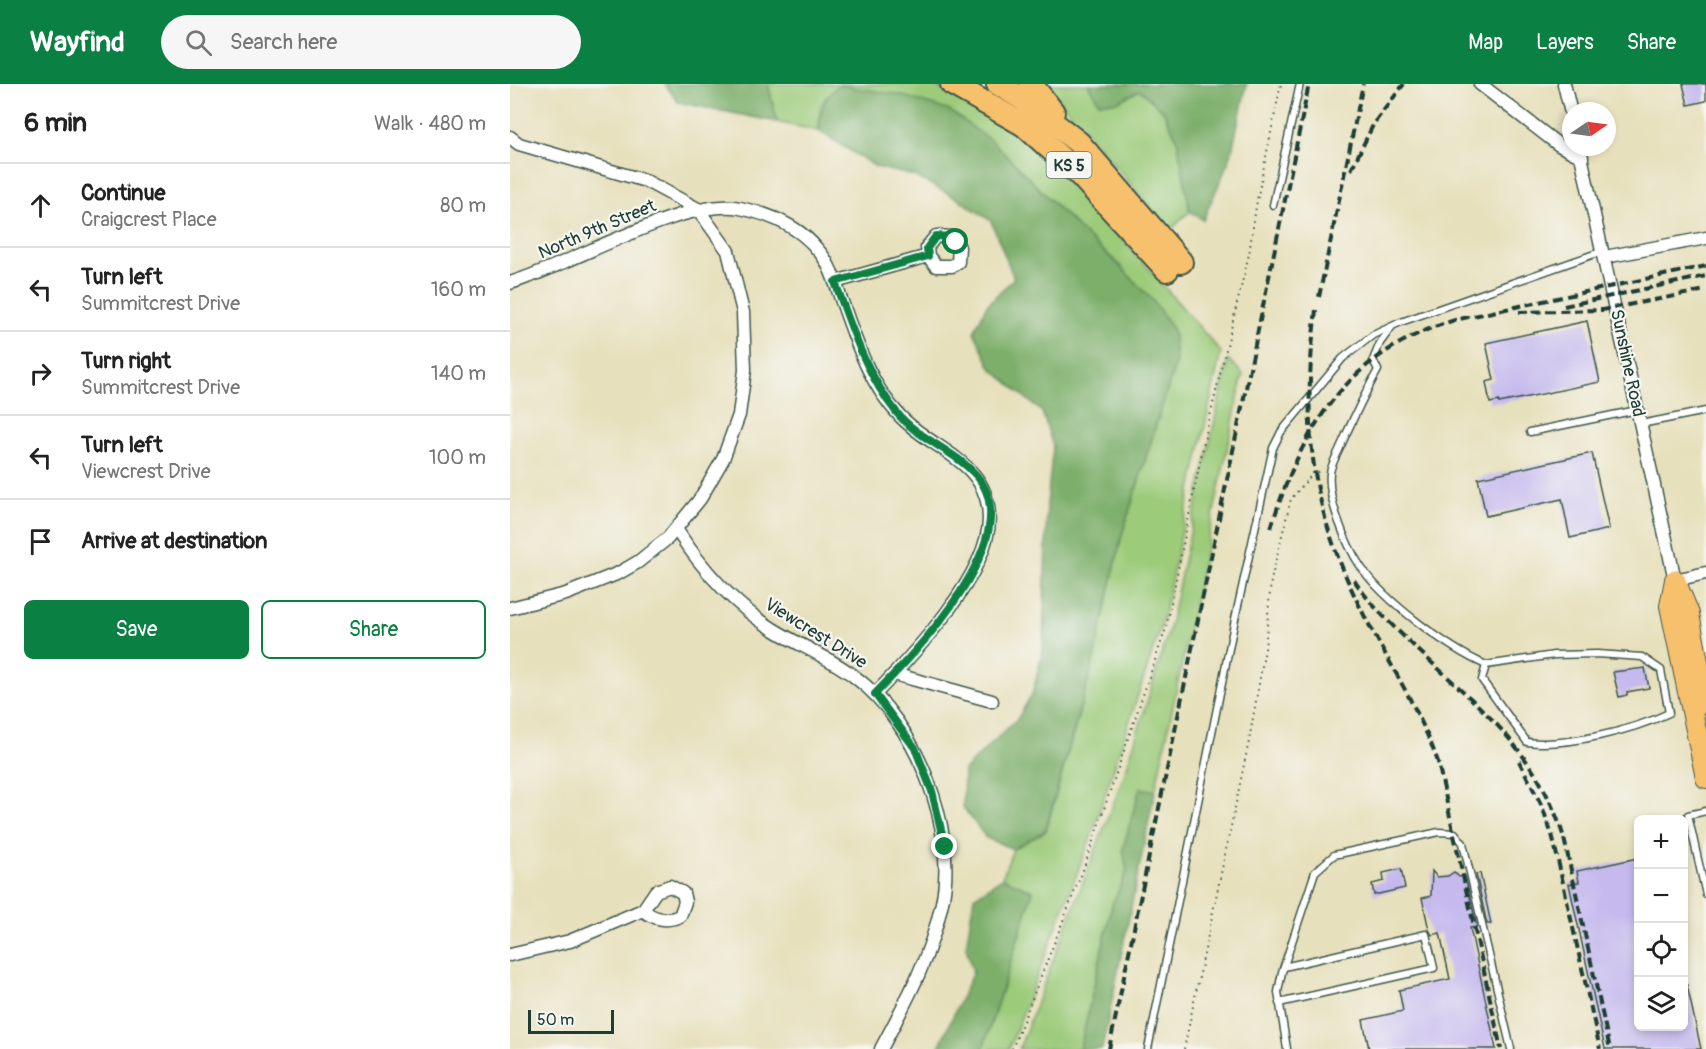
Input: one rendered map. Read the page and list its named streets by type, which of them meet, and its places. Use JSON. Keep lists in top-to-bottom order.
{
  "streets": {
    "highway": ["KS 5"],
    "main road": ["Sunshine Road"],
    "street": ["North 9th Street", "Viewcrest Drive"]
  },
  "scale_bar": "50 m",
  "north": "right",
  "page": {
    "header": "Wayfind",
    "search": "Search here",
    "nav": ["Map", "Layers", "Share"],
    "heading": ["6 min", "Walk · 480 m"],
    "list": [
      ["Continue", "Craigcrest Place", "80 m"],
      ["Turn left", "Summitcrest Drive", "160 m"],
      ["Turn right", "Summitcrest Drive", "140 m"],
      ["Turn left", "Viewcrest Drive", "100 m"],
      "Arrive at destination"
    ],
    "buttons": ["Save", "Share"],
    "map_buttons": ["+", "−"],
    "scale": "50 m"
  }
}
